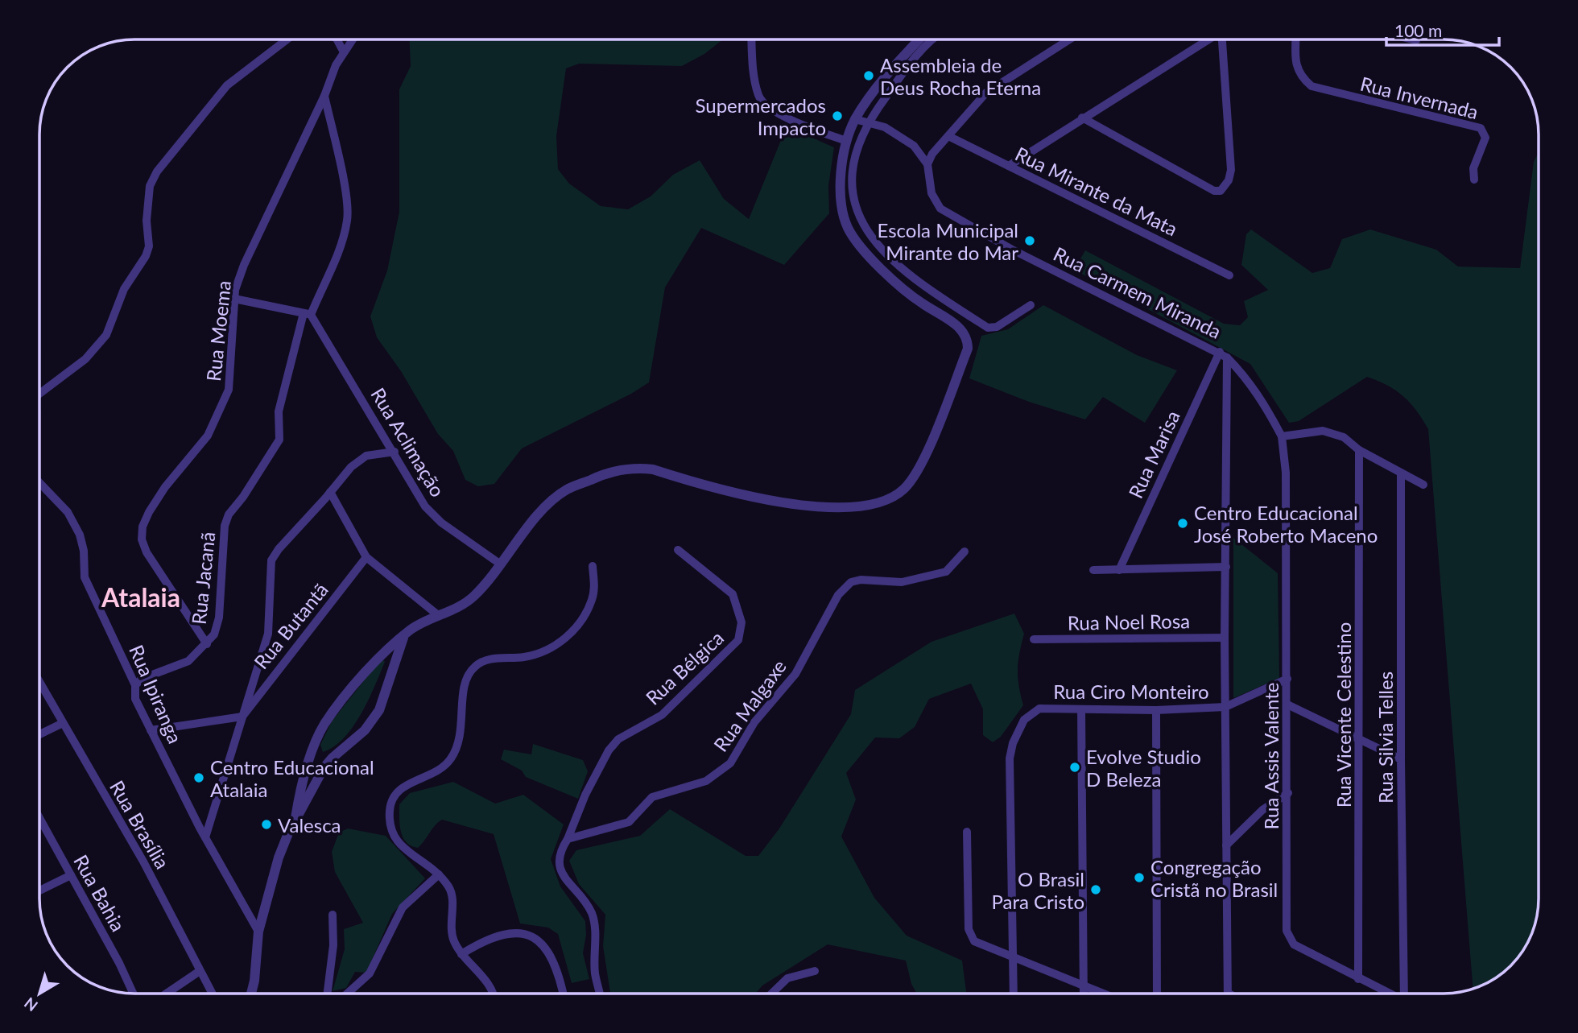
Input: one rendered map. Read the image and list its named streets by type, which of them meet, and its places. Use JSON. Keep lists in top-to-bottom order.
{
  "streets": {
    "street": [
      "Rua Invernada",
      "Rua Mirante da Mata",
      "Rua Carmem Miranda",
      "Rua Moema",
      "Rua Aclimação",
      "Rua Marisa",
      "Rua Jacanã",
      "Rua Noel Rosa",
      "Rua Butantã",
      "Rua Bélgica",
      "Rua Ciro Monteiro",
      "Rua Ipiranga",
      "Rua Malgaxe",
      "Rua Vicente Celestino",
      "Rua Silvia Telles",
      "Rua Assis Valente",
      "Rua Brasília",
      "Rua Bahia"
    ]
  },
  "crossings": [
    ["Rua Carmem Miranda", "Rua Marisa"],
    ["Rua Carmem Miranda", "Rua Ciro Monteiro"],
    ["Rua Carmem Miranda", "Rua Assis Valente"],
    ["Rua Moema", "Rua Jacanã"],
    ["Rua Aclimação", "Rua Jacanã"],
    ["Rua Marisa", "Rua Ciro Monteiro"],
    ["Rua Jacanã", "Rua Ipiranga"],
    ["Rua Noel Rosa", "Rua Ciro Monteiro"],
    ["Rua Bélgica", "Rua Malgaxe"],
    ["Rua Vicente Celestino", "Rua Assis Valente"]
  ],
  "districts": ["Atalaia"],
  "places": [
    "Assembleia de Deus Rocha Eterna",
    "Supermercados Impacto",
    "Escola Municipal Mirante do Mar",
    "Centro Educacional José Roberto Maceno",
    "Evolve Studio D Beleza",
    "Centro Educacional Atalaia",
    "Valesca",
    "Congregação Cristã no Brasil",
    "O Brasil Para Cristo"
  ],
  "scale_bar": "100 m",
  "north": "bottom left"
}
